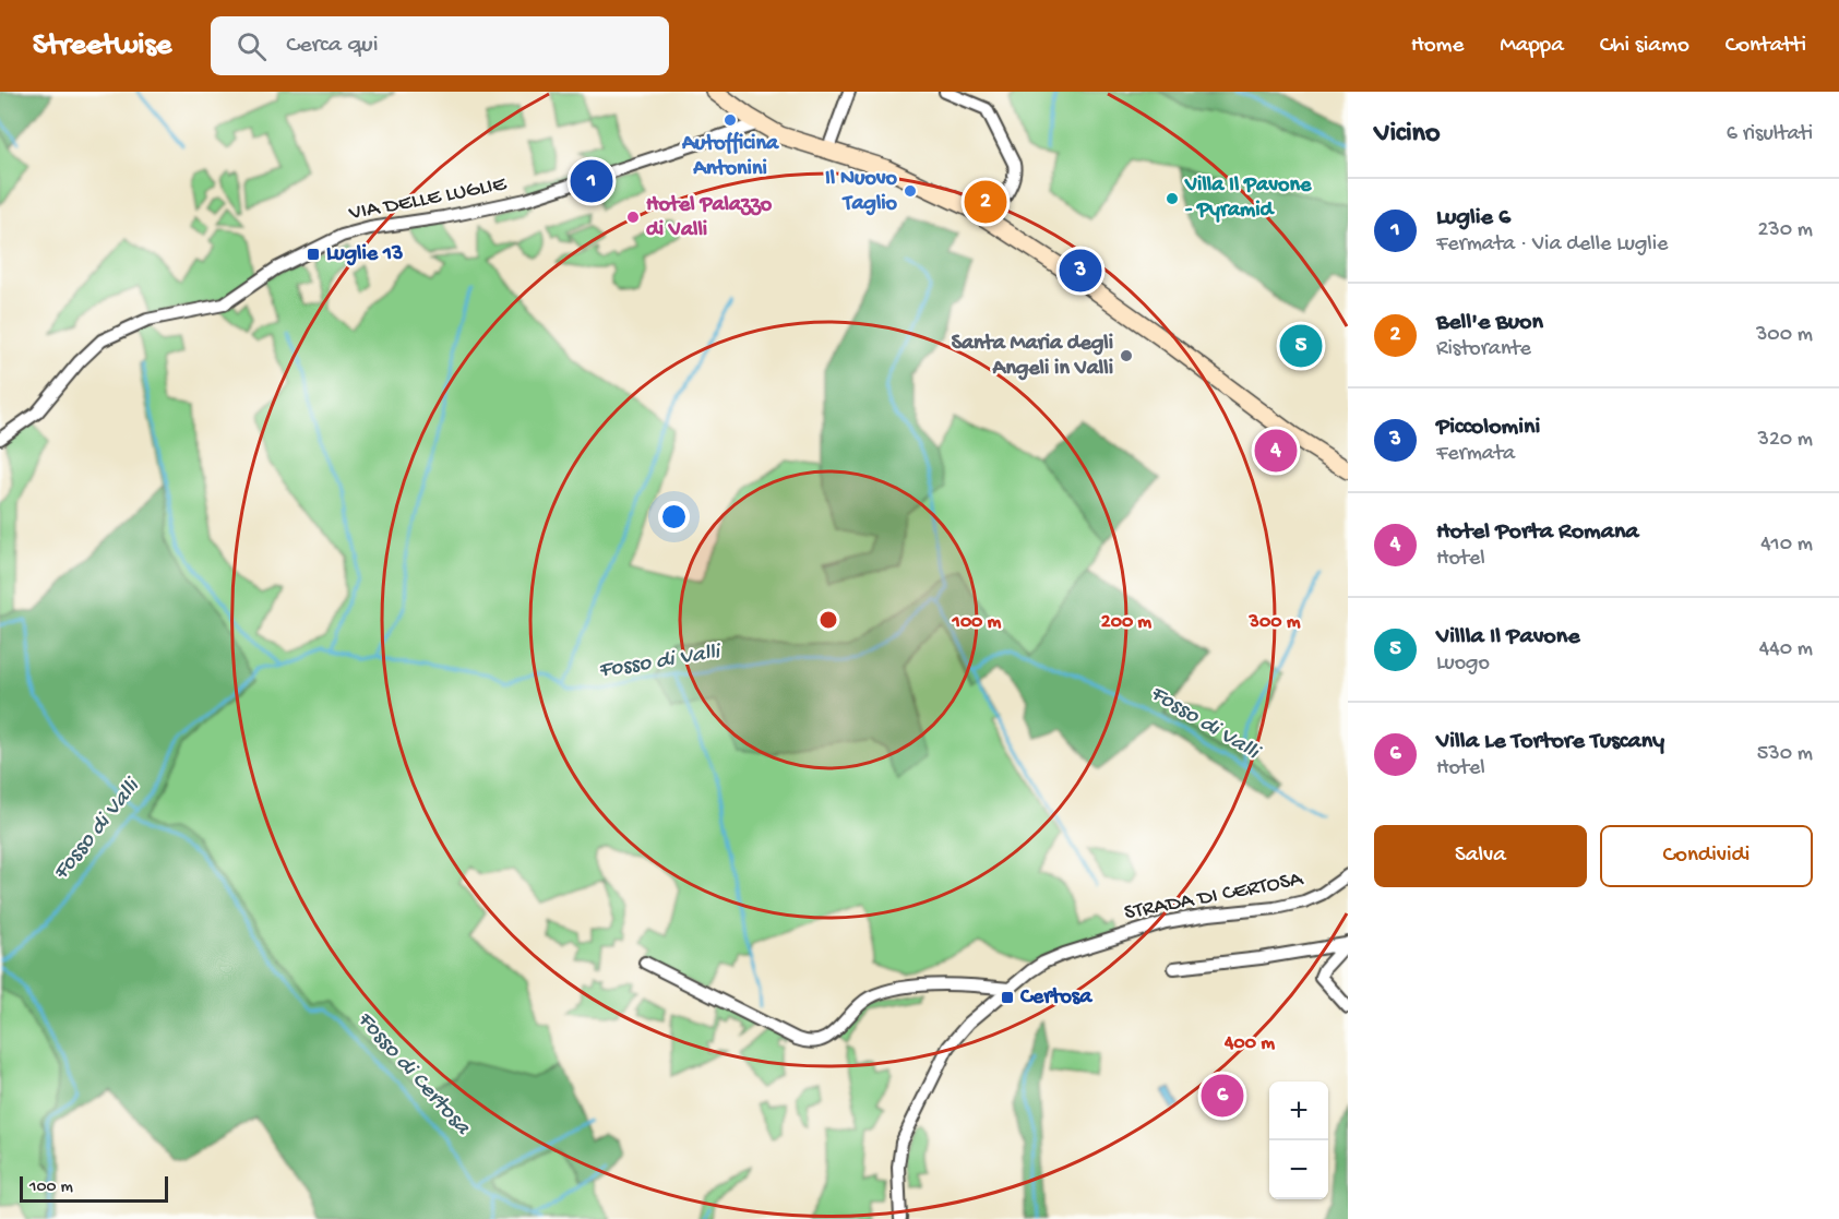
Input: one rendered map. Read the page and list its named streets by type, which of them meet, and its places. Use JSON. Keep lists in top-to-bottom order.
{
  "streets": {
    "street": ["VIA DELLE LUGLIE", "STRADA DI CERTOSA"]
  },
  "water": ["Fosso di Valli", "Fosso di Certosa"],
  "places": {
    "other": [
      "Autofficina Antonini",
      "Il Nuovo Taglio",
      "Villa Il Pavone - Pyramid",
      "Hotel Palazzo di Valli",
      "Santa Maria degli Angeli in Valli"
    ],
    "transit": ["Luglie 13", "Certosa"]
  },
  "scale_bar": "100 m",
  "page": {
    "header": "Streetwise",
    "search": "Cerca qui",
    "nav": [
      "Home",
      "Mappa",
      "Chi siamo",
      "Contatti"
    ],
    "heading": ["Vicino", "6 risultati"],
    "pins": [
      "1",
      "2",
      "3",
      "5",
      "4",
      "6"
    ],
    "list": [
      {
        "mark": "1",
        "name": "Luglie 6",
        "note": "Fermata · Via delle Luglie",
        "value": "230 m"
      },
      {
        "mark": "2",
        "name": "Bell'e Buon",
        "note": "Ristorante",
        "value": "300 m"
      },
      {
        "mark": "3",
        "name": "Piccolomini",
        "note": "Fermata",
        "value": "320 m"
      },
      {
        "mark": "4",
        "name": "Hotel Porta Romana",
        "note": "Hotel",
        "value": "410 m"
      },
      {
        "mark": "5",
        "name": "Villla Il Pavone",
        "note": "Luogo",
        "value": "440 m"
      },
      {
        "mark": "6",
        "name": "Villa Le Tortore Tuscany",
        "note": "Hotel",
        "value": "530 m"
      }
    ],
    "buttons": ["Salva", "Condividi"],
    "map_buttons": ["+", "−"],
    "scale": "100 m"
  },
  "rings": [
    "100 m",
    "200 m",
    "300 m",
    "400 m"
  ]
}
